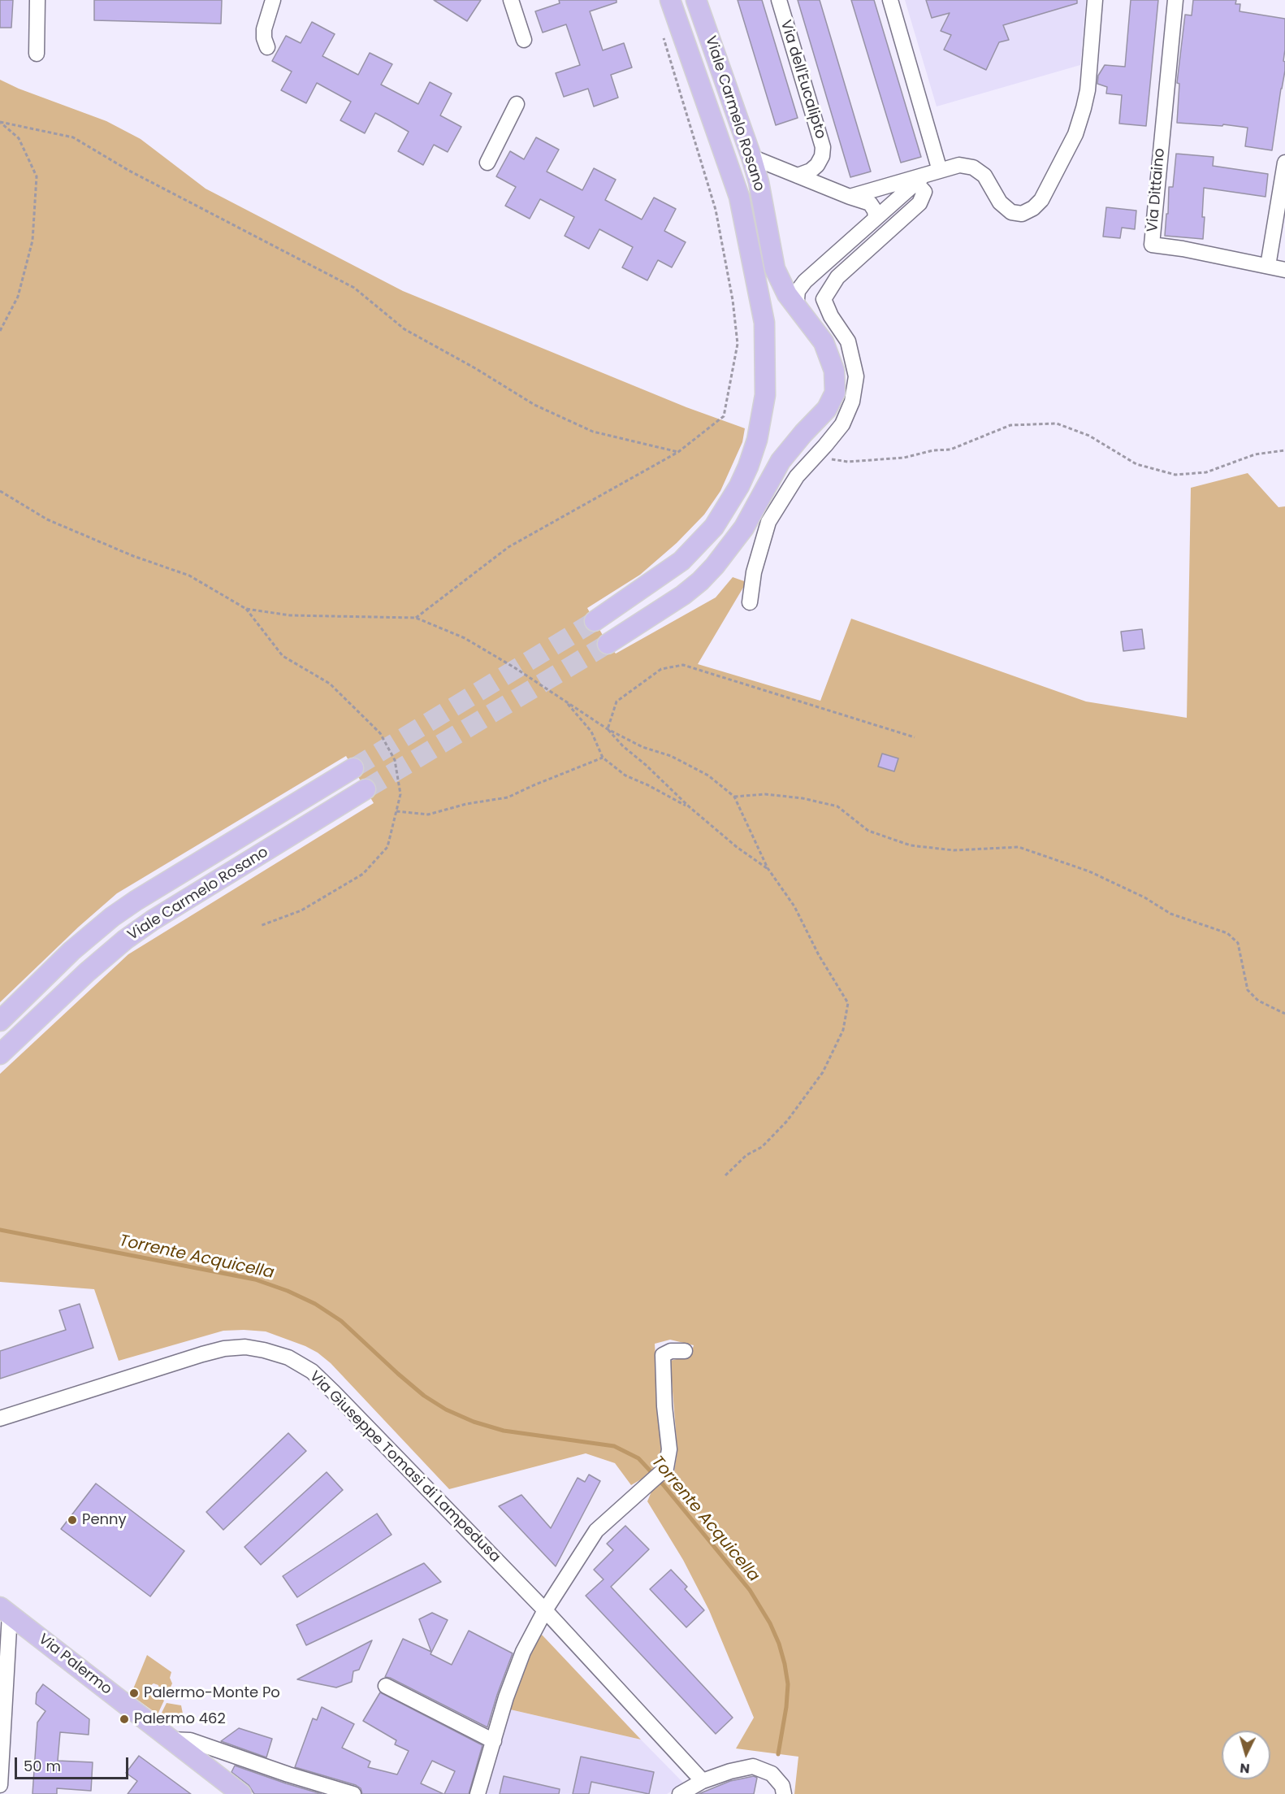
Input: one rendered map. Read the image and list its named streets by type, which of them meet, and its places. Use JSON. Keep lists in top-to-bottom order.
{
  "streets": {
    "main road": ["Viale Carmelo Rosano", "Via Palermo"],
    "street": ["Via dell'Eucalipto", "Via Dittaino", "Via Giuseppe Tomasi di Lampedusa"]
  },
  "water": ["Torrente Acquicella"],
  "places": ["Penny", "Palermo-Monte Po", "Palermo 462"],
  "scale_bar": "50 m",
  "north": "bottom"
}
